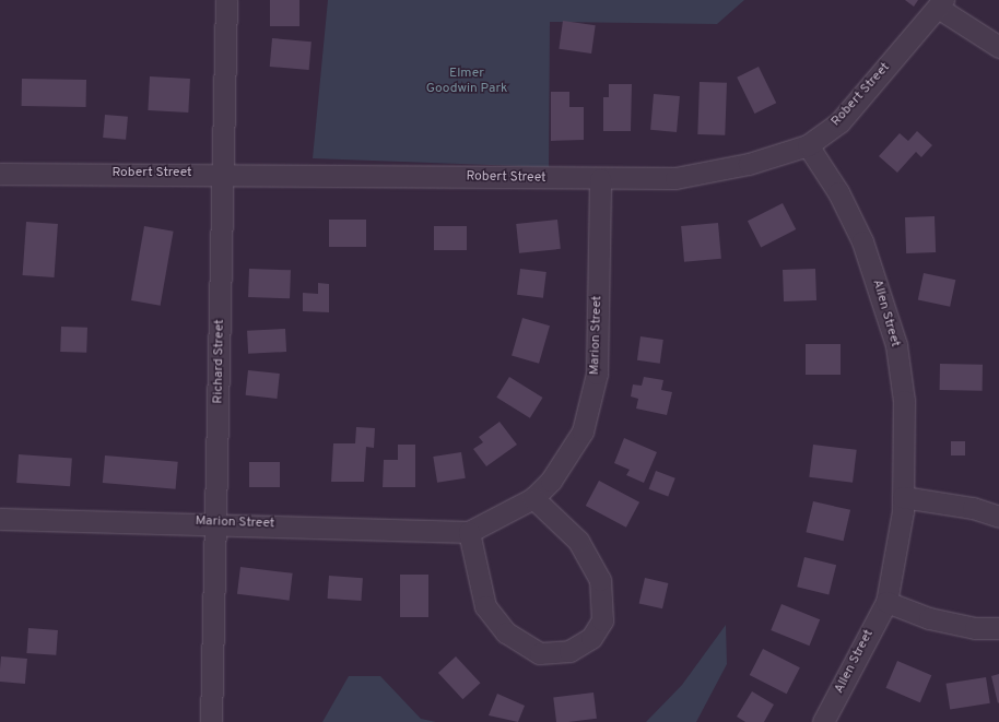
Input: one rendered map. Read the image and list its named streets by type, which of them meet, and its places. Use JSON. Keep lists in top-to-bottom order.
{
  "streets": {
    "street": [
      "Robert Street",
      "Allen Street",
      "Marion Street",
      "Richard Street"
    ]
  },
  "crossings": [
    ["Robert Street", "Allen Street"],
    ["Robert Street", "Marion Street"],
    ["Robert Street", "Richard Street"],
    ["Marion Street", "Richard Street"]
  ],
  "parks": ["Elmer Goodwin Park"]
}
